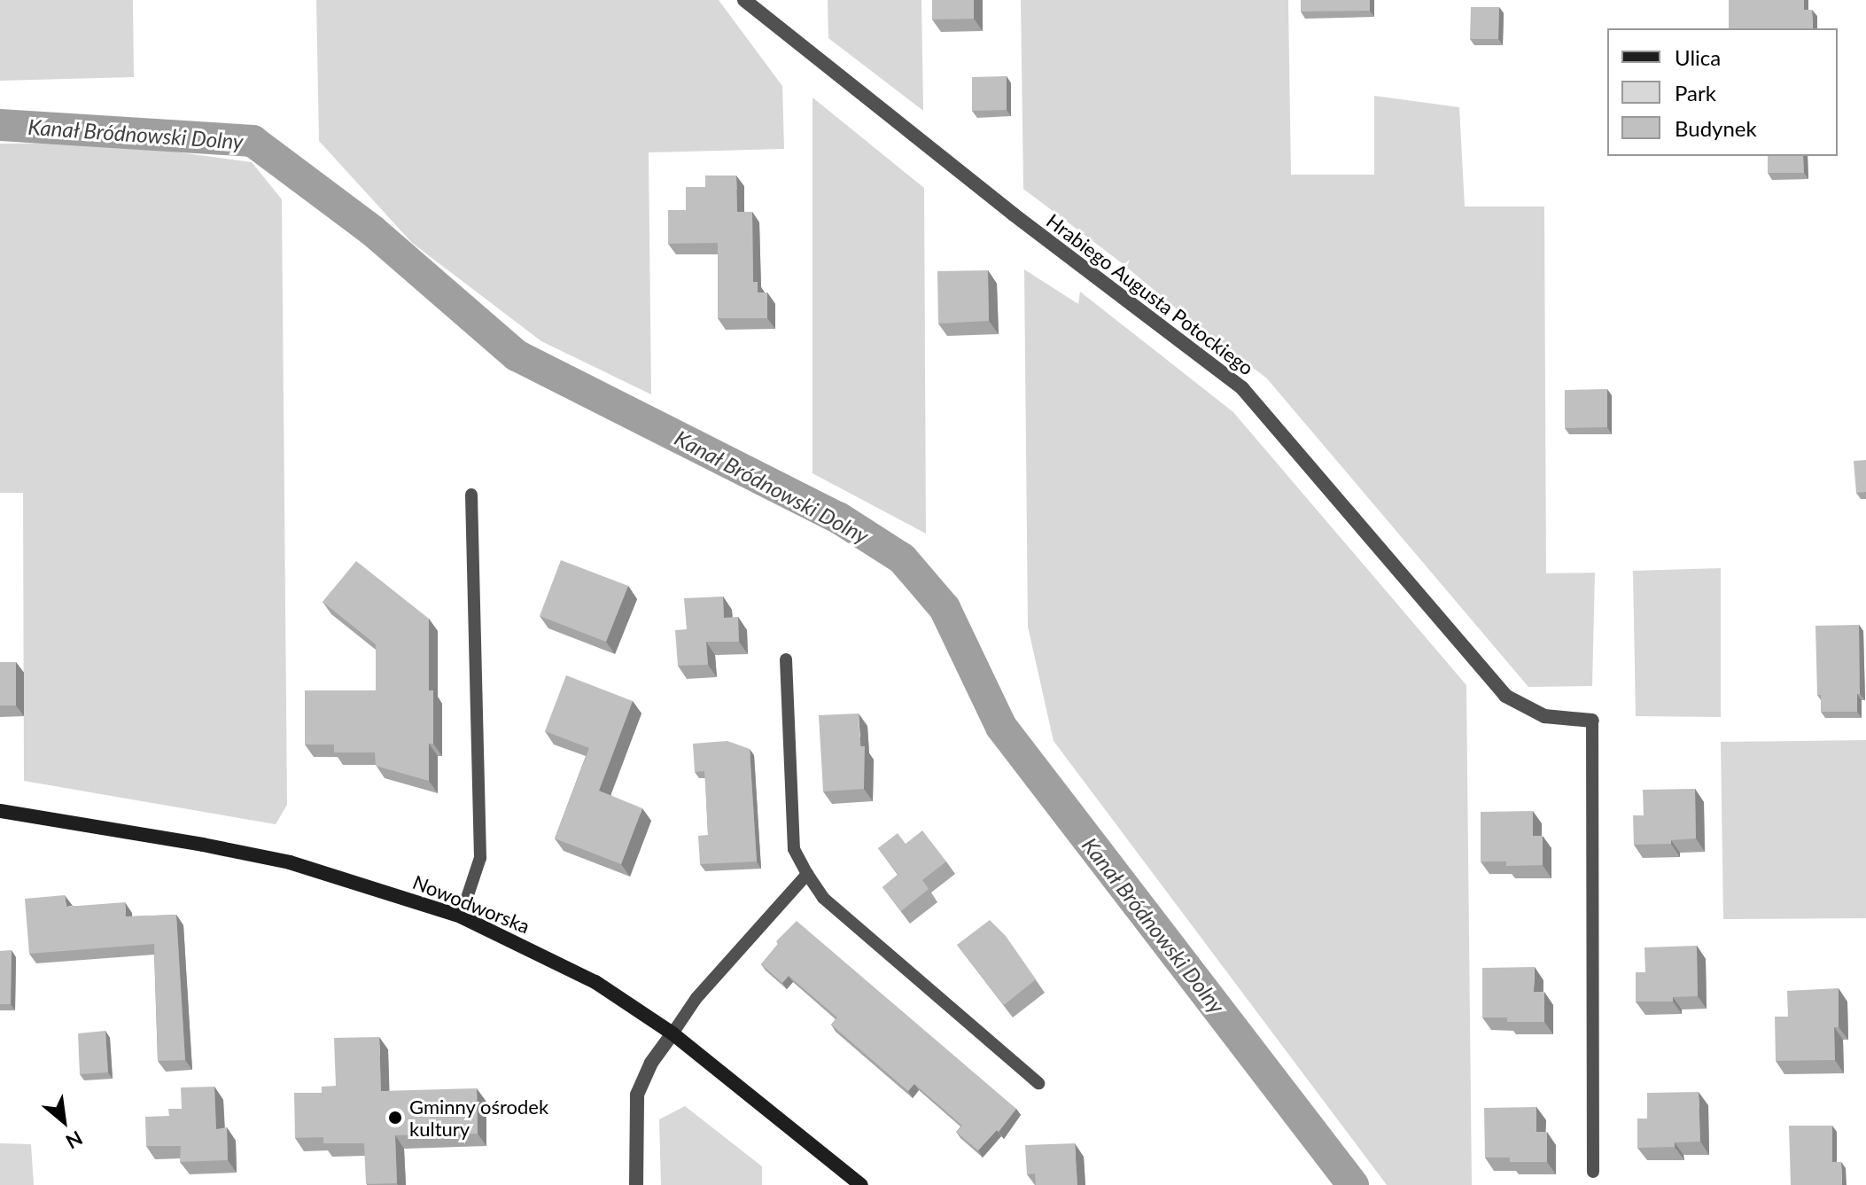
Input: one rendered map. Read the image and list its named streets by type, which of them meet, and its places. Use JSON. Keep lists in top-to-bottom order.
{
  "streets": {
    "main road": ["Nowodworska"],
    "street": ["Hrabiego Augusta Potockiego"]
  },
  "water": ["Kanał Bródnowski Dolny"],
  "places": ["Gminny ośrodek kultury"],
  "legend": ["Ulica", "Park", "Budynek"],
  "north": "bottom right"
}
